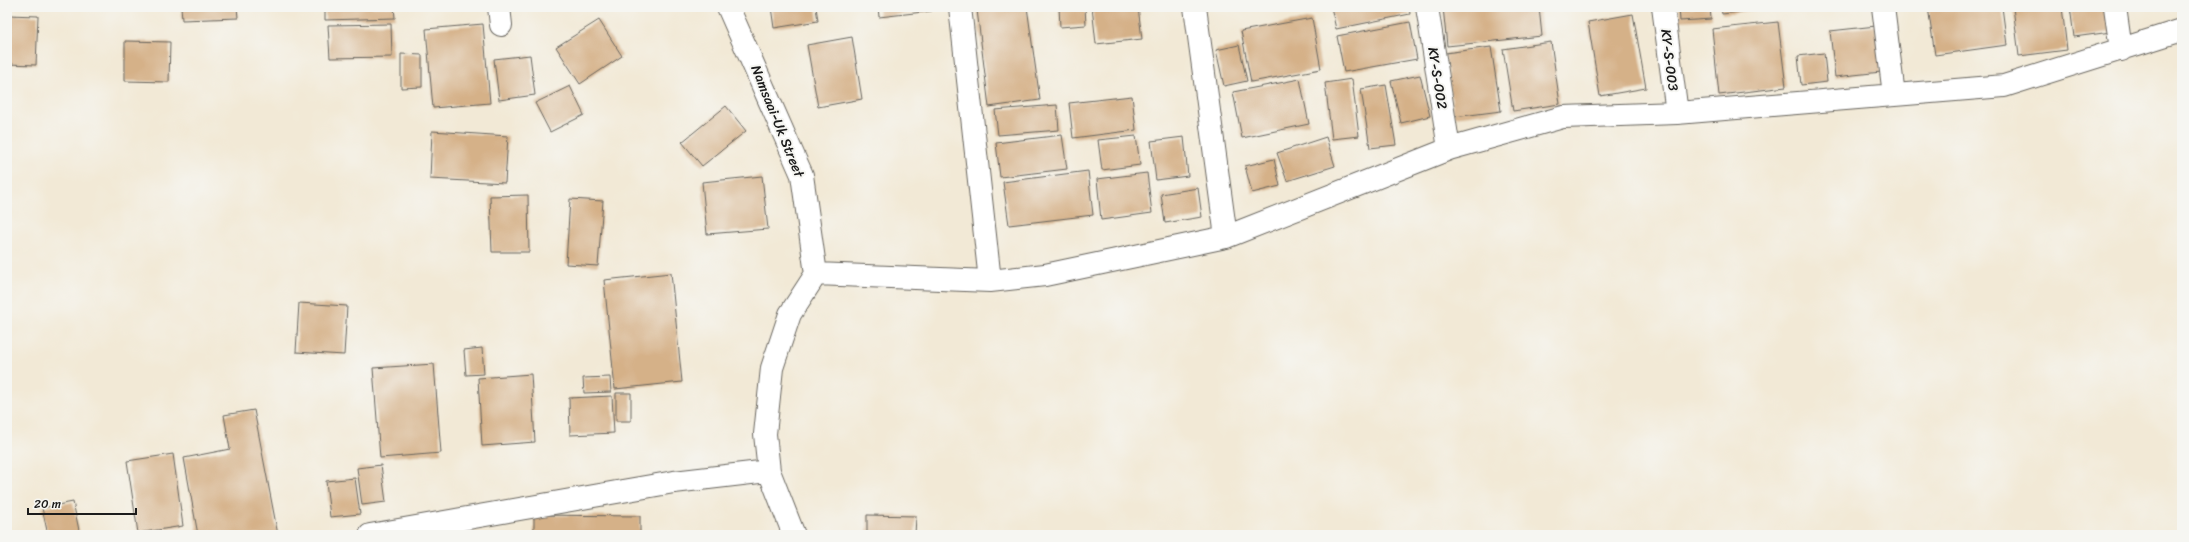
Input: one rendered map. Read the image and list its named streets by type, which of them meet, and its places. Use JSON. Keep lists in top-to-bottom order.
{
  "streets": {
    "street": ["KY-S-003", "KY-S-002", "Namsaai-Uk Street"]
  },
  "scale_bar": "20 m"
}
